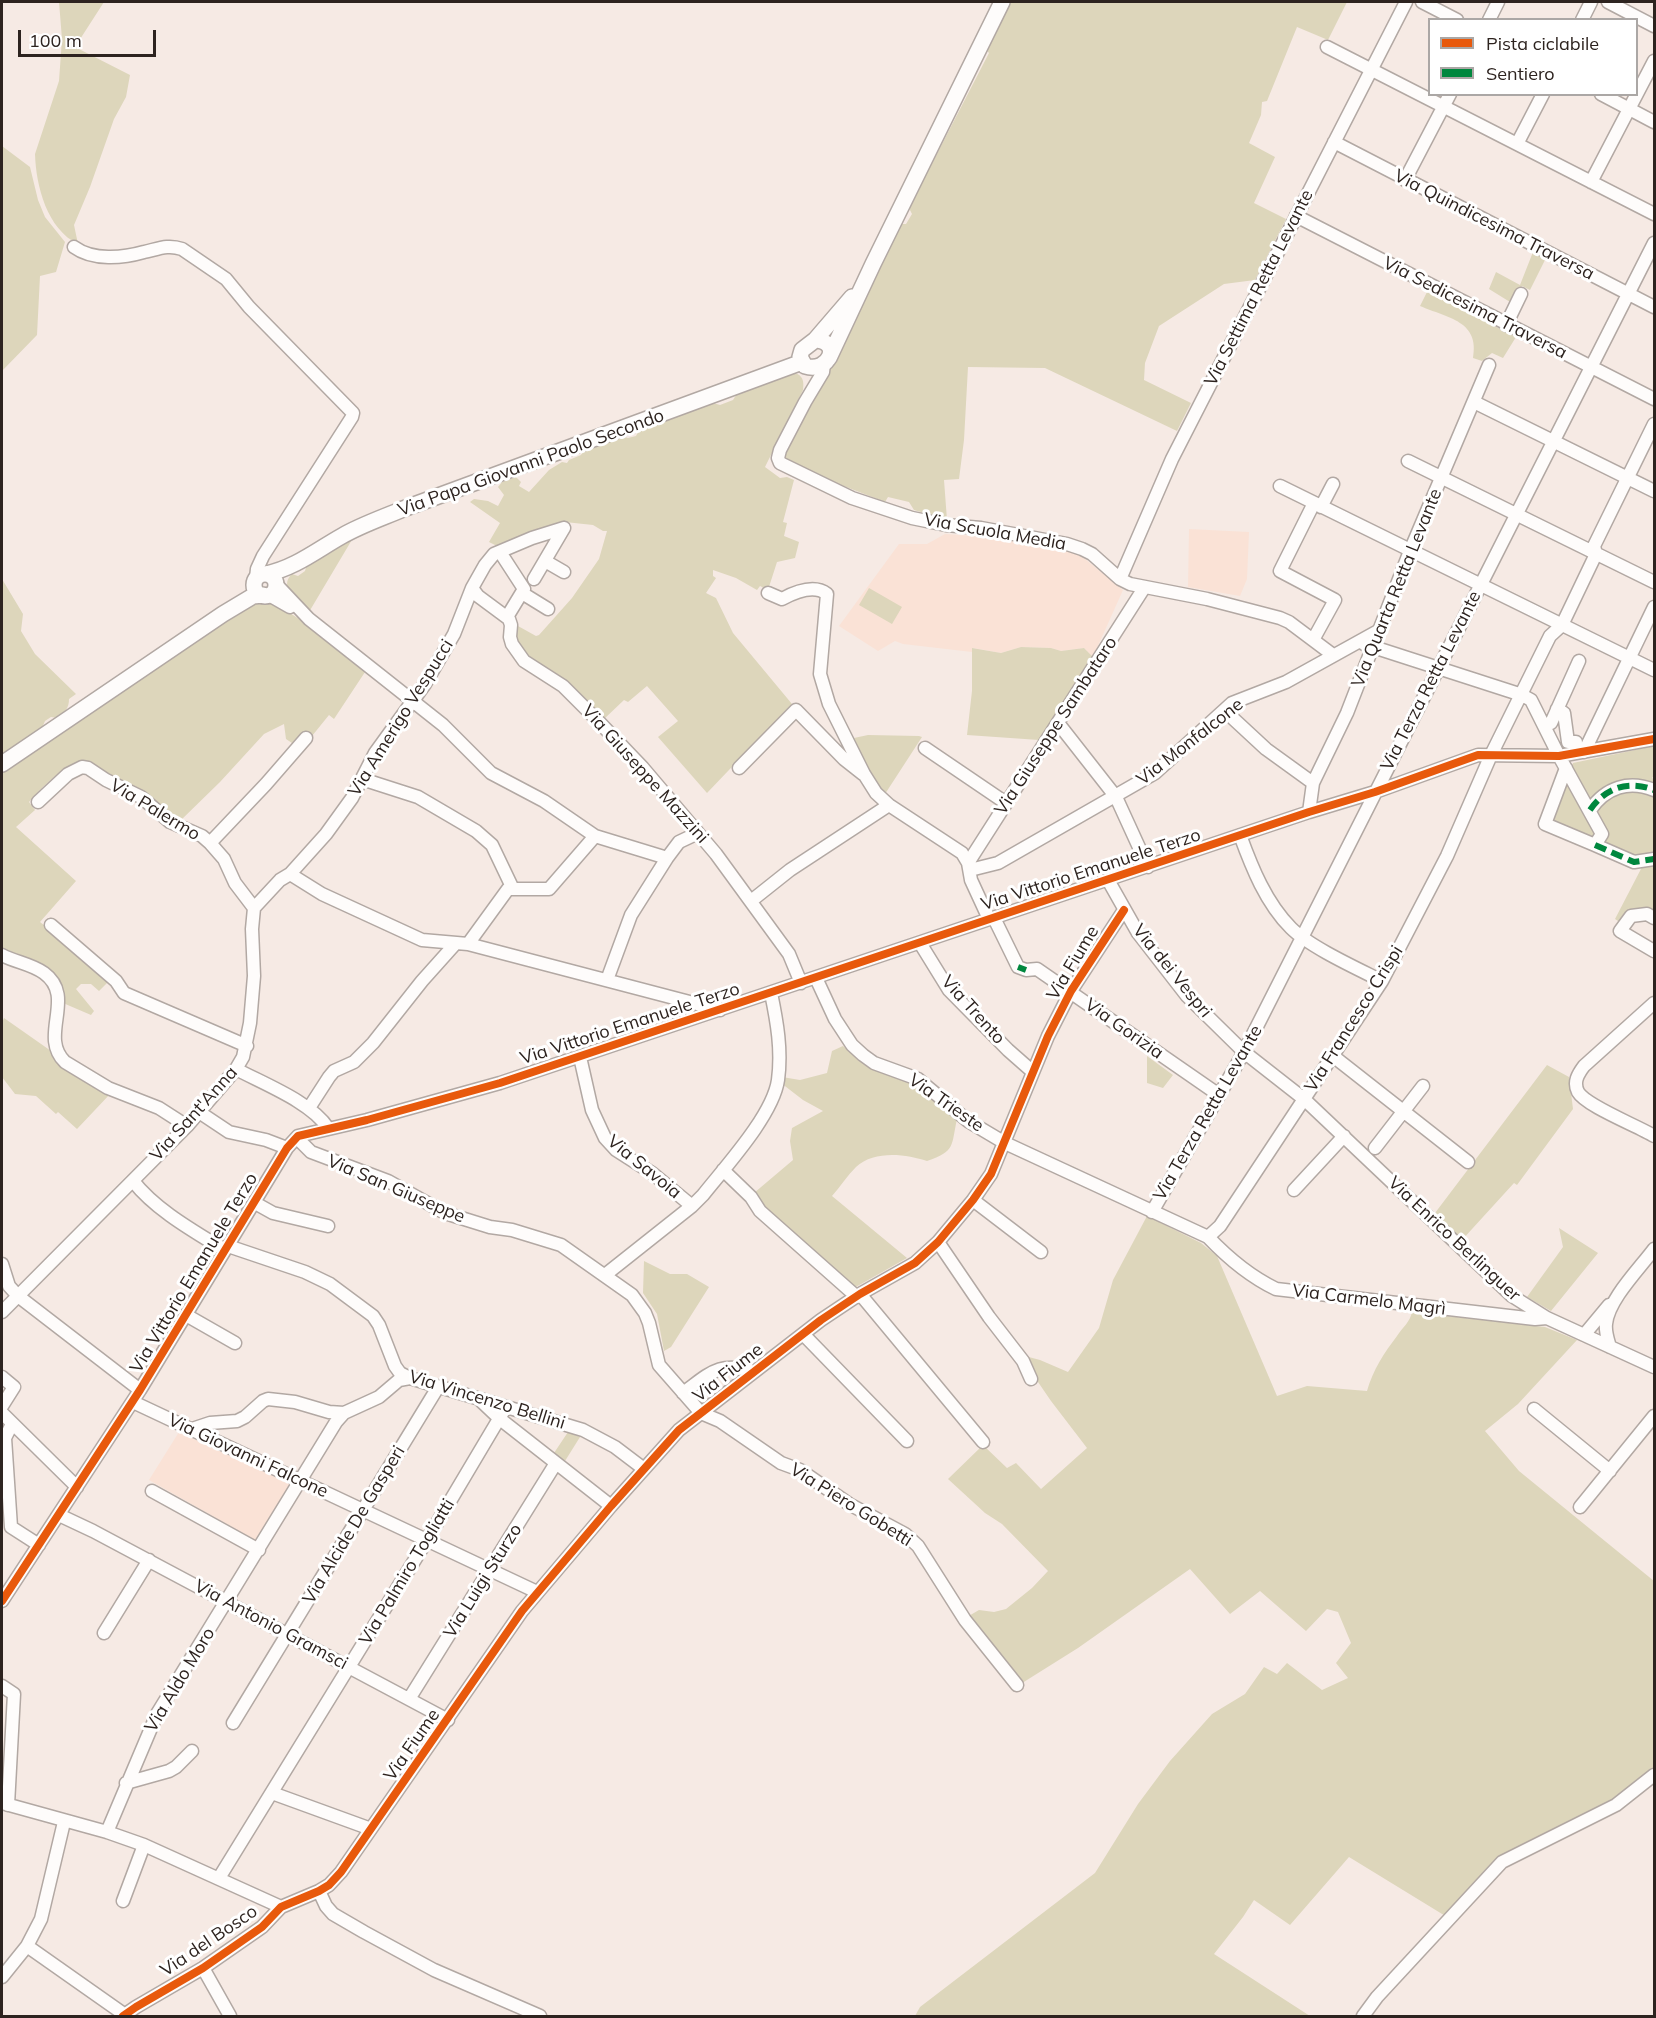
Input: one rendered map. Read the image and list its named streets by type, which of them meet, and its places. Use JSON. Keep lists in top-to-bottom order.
{
  "streets": {
    "main road": ["Via Papa Giovanni Paolo Secondo"],
    "street": [
      "Via Quindicesima Traversa",
      "Via Settima Retta Levante",
      "Via Sedicesima Traversa",
      "Via Scuola Media",
      "Via Quarta Retta Levante",
      "Via Terza Retta Levante",
      "Via Amerigo Vespucci",
      "Via Giuseppe Sambataro",
      "Via Monfalcone",
      "Via Giuseppe Mazzini",
      "Via Palermo",
      "Via Vittorio Emanuele Terzo",
      "Via Fiume",
      "Via dei Vespri",
      "Via Trento",
      "Via Francesco Crispi",
      "Via Gorizia",
      "Via Trieste",
      "Via Sant'Anna",
      "Via Savoia",
      "Via San Giuseppe",
      "Via Enrico Berlinguer",
      "Via Carmelo Magrì",
      "Via Vincenzo Bellini",
      "Via Giovanni Falcone",
      "Via Piero Gobetti",
      "Via Alcide De Gasperi",
      "Via Palmiro Togliatti",
      "Via Luigi Sturzo",
      "Via Antonio Gramsci",
      "Via Aldo Moro",
      "Via del Bosco"
    ]
  },
  "crossings": [
    ["Via Quindicesima Traversa", "Via Settima Retta Levante"],
    ["Via Quindicesima Traversa", "Via Terza Retta Levante"],
    ["Via Settima Retta Levante", "Via Sedicesima Traversa"],
    ["Via Settima Retta Levante", "Via Scuola Media"],
    ["Via Sedicesima Traversa", "Via Terza Retta Levante"],
    ["Via Scuola Media", "Via Giuseppe Sambataro"],
    ["Via Scuola Media", "Via Monfalcone"],
    ["Via Quarta Retta Levante", "Via Monfalcone"],
    ["Via Quarta Retta Levante", "Via Vittorio Emanuele Terzo"],
    ["Via Terza Retta Levante", "Via Vittorio Emanuele Terzo"],
    ["Via Terza Retta Levante", "Via dei Vespri"],
    ["Via Terza Retta Levante", "Via Gorizia"],
    ["Via Terza Retta Levante", "Via Trieste"],
    ["Via Giuseppe Sambataro", "Via Monfalcone"],
    ["Via Giuseppe Sambataro", "Via Gorizia"],
    ["Via Monfalcone", "Via Gorizia"],
    ["Via Giuseppe Mazzini", "Via Vittorio Emanuele Terzo"],
    ["Via Palermo", "Via Sant'Anna"],
    ["Via Vittorio Emanuele Terzo", "Via dei Vespri"],
    ["Via Vittorio Emanuele Terzo", "Via Trento"],
    ["Via Vittorio Emanuele Terzo", "Via Francesco Crispi"],
    ["Via Vittorio Emanuele Terzo", "Via Gorizia"],
    ["Via Vittorio Emanuele Terzo", "Via Trieste"],
    ["Via Vittorio Emanuele Terzo", "Via Savoia"],
    ["Via Vittorio Emanuele Terzo", "Via San Giuseppe"],
    ["Via Vittorio Emanuele Terzo", "Via Vincenzo Bellini"],
    ["Via Vittorio Emanuele Terzo", "Via Giovanni Falcone"],
    ["Via Vittorio Emanuele Terzo", "Via Antonio Gramsci"],
    ["Via Fiume", "Via dei Vespri"],
    ["Via Fiume", "Via Trento"],
    ["Via Fiume", "Via Gorizia"],
    ["Via Fiume", "Via Trieste"],
    ["Via Fiume", "Via San Giuseppe"],
    ["Via Fiume", "Via Vincenzo Bellini"],
    ["Via Fiume", "Via Piero Gobetti"],
    ["Via Fiume", "Via Antonio Gramsci"],
    ["Via Fiume", "Via del Bosco"],
    ["Via dei Vespri", "Via Francesco Crispi"],
    ["Via dei Vespri", "Via Enrico Berlinguer"],
    ["Via Francesco Crispi", "Via Trieste"],
    ["Via Francesco Crispi", "Via Enrico Berlinguer"],
    ["Via Francesco Crispi", "Via Carmelo Magrì"],
    ["Via Trieste", "Via Carmelo Magrì"],
    ["Via Sant'Anna", "Via Vincenzo Bellini"],
    ["Via San Giuseppe", "Via Piero Gobetti"],
    ["Via Enrico Berlinguer", "Via Carmelo Magrì"],
    ["Via Vincenzo Bellini", "Via Alcide De Gasperi"],
    ["Via Vincenzo Bellini", "Via Palmiro Togliatti"],
    ["Via Giovanni Falcone", "Via Alcide De Gasperi"],
    ["Via Giovanni Falcone", "Via Palmiro Togliatti"],
    ["Via Giovanni Falcone", "Via Aldo Moro"],
    ["Via Alcide De Gasperi", "Via Antonio Gramsci"],
    ["Via Palmiro Togliatti", "Via Antonio Gramsci"],
    ["Via Luigi Sturzo", "Via Antonio Gramsci"],
    ["Via Antonio Gramsci", "Via Aldo Moro"]
  ],
  "legend": ["Pista ciclabile", "Sentiero"],
  "scale_bar": "100 m"
}
